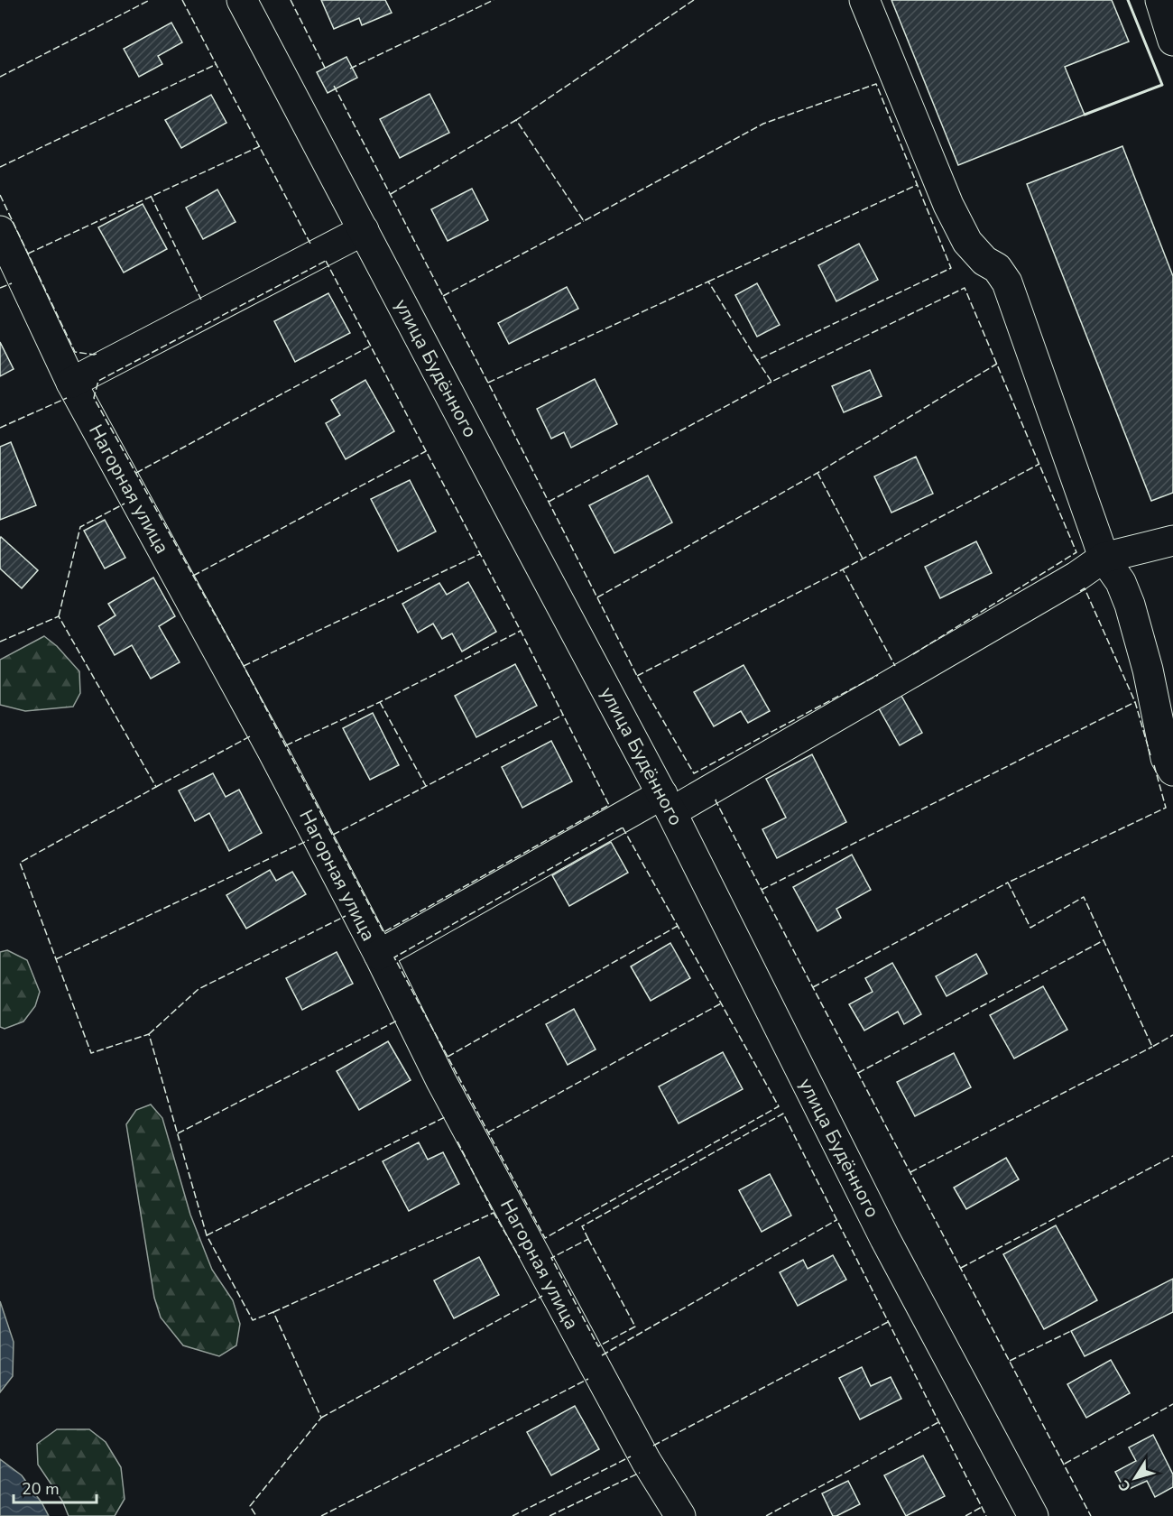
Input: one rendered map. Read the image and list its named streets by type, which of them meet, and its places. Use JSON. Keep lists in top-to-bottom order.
{
  "streets": {
    "street": ["улица Будённого", "Нагорная улица"]
  },
  "scale_bar": "20 m",
  "north": "bottom left"
}
